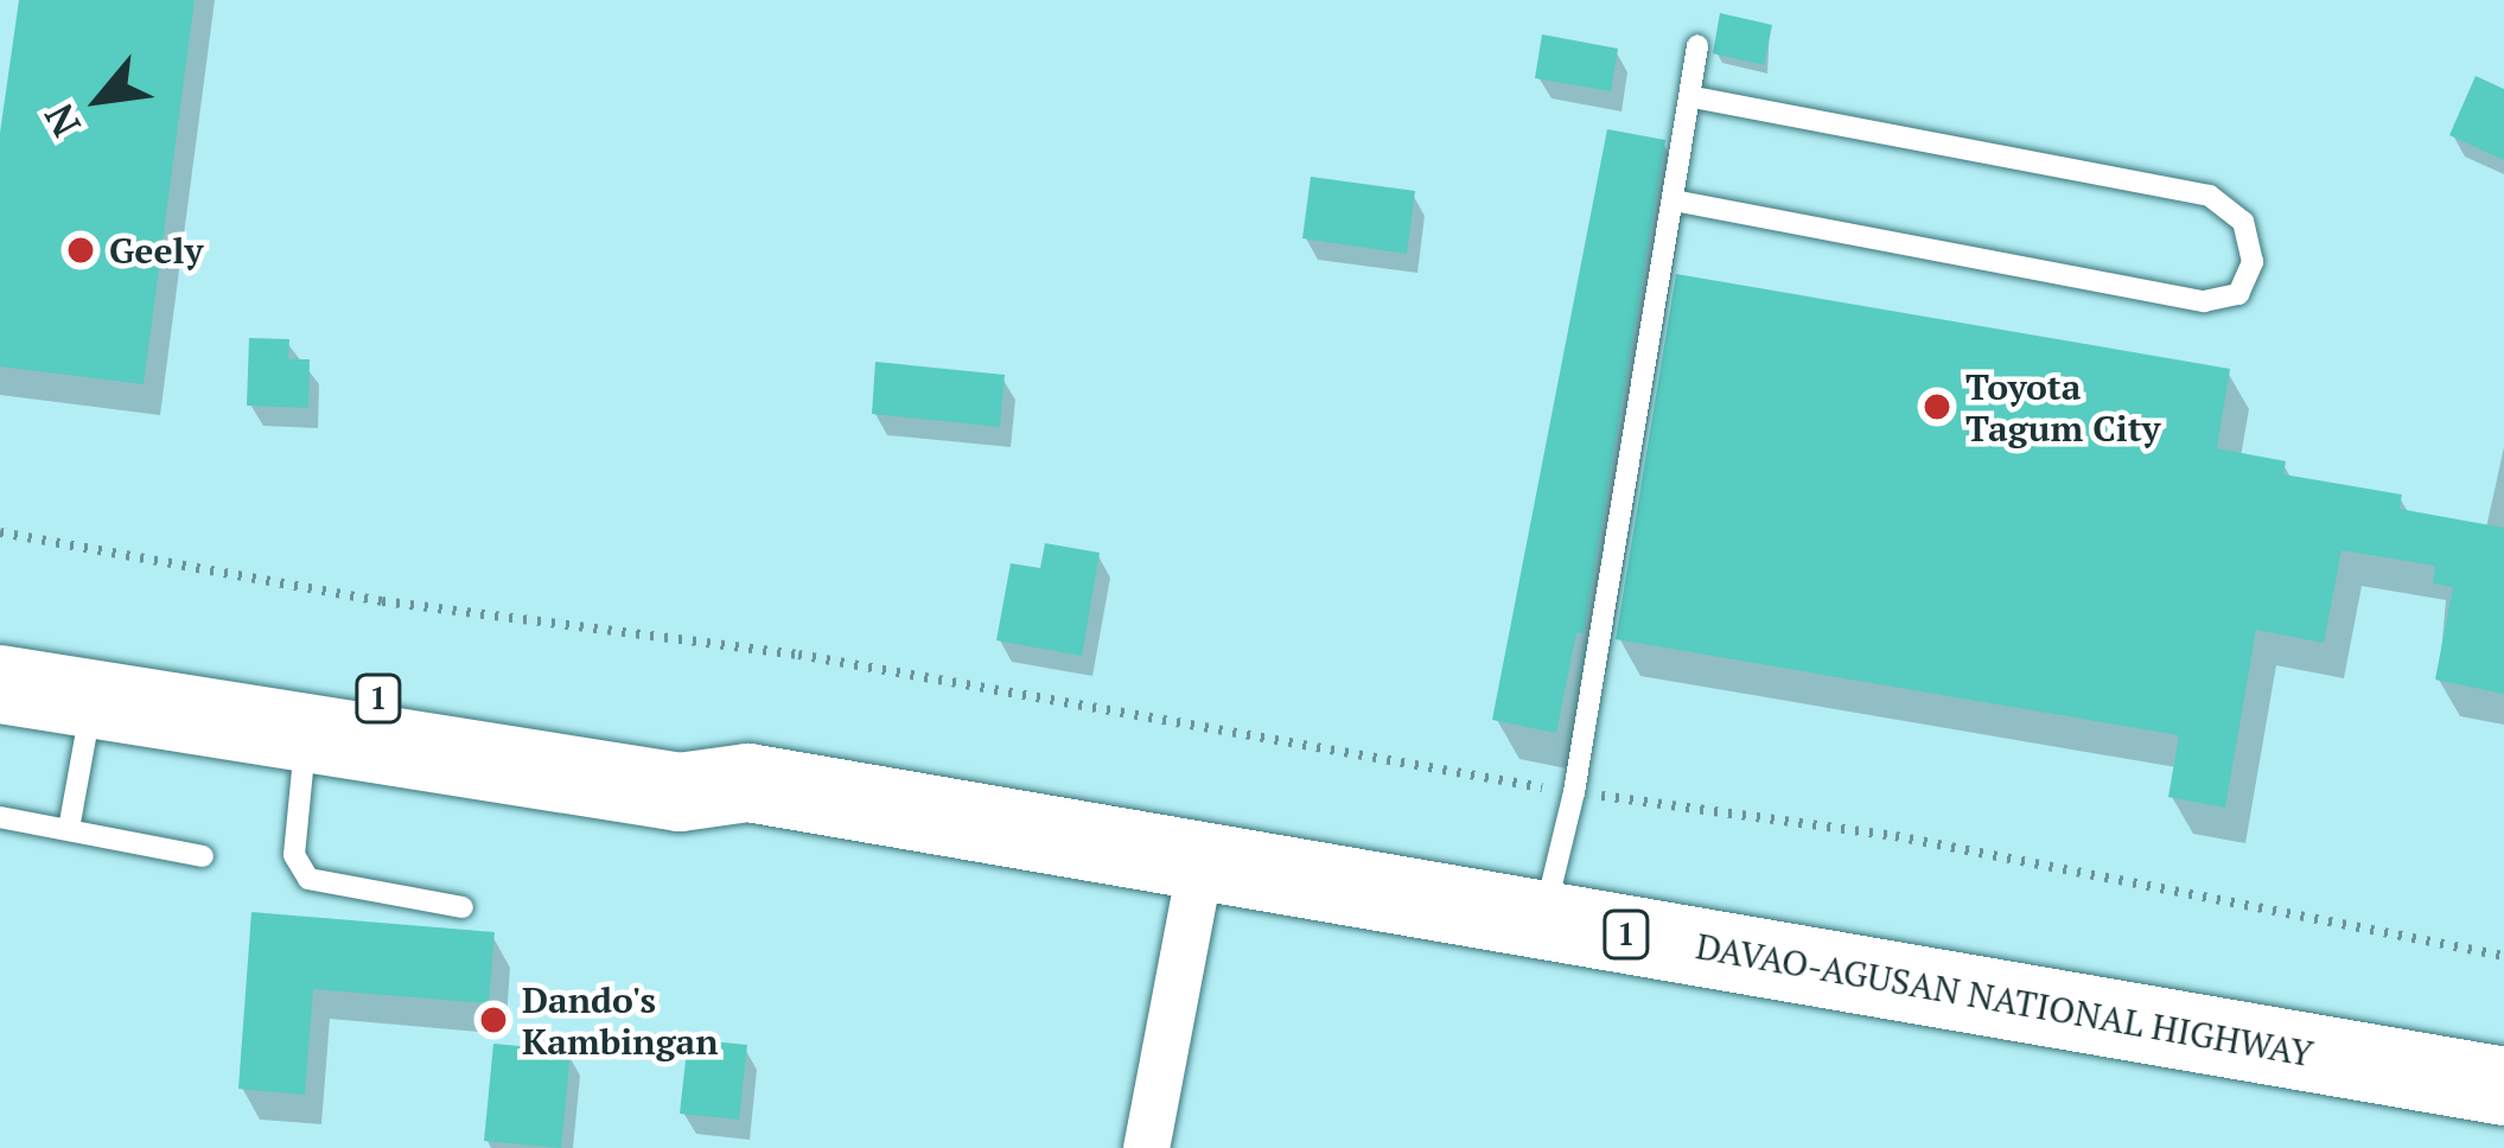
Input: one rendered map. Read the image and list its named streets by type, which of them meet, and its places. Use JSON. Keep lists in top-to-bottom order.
{
  "streets": {
    "highway": ["1", "DAVAO-AGUSAN NATIONAL HIGHWAY"]
  },
  "places": ["Geely", "Toyota Tagum City", "Dando's Kambingan"],
  "north": "bottom left"
}
